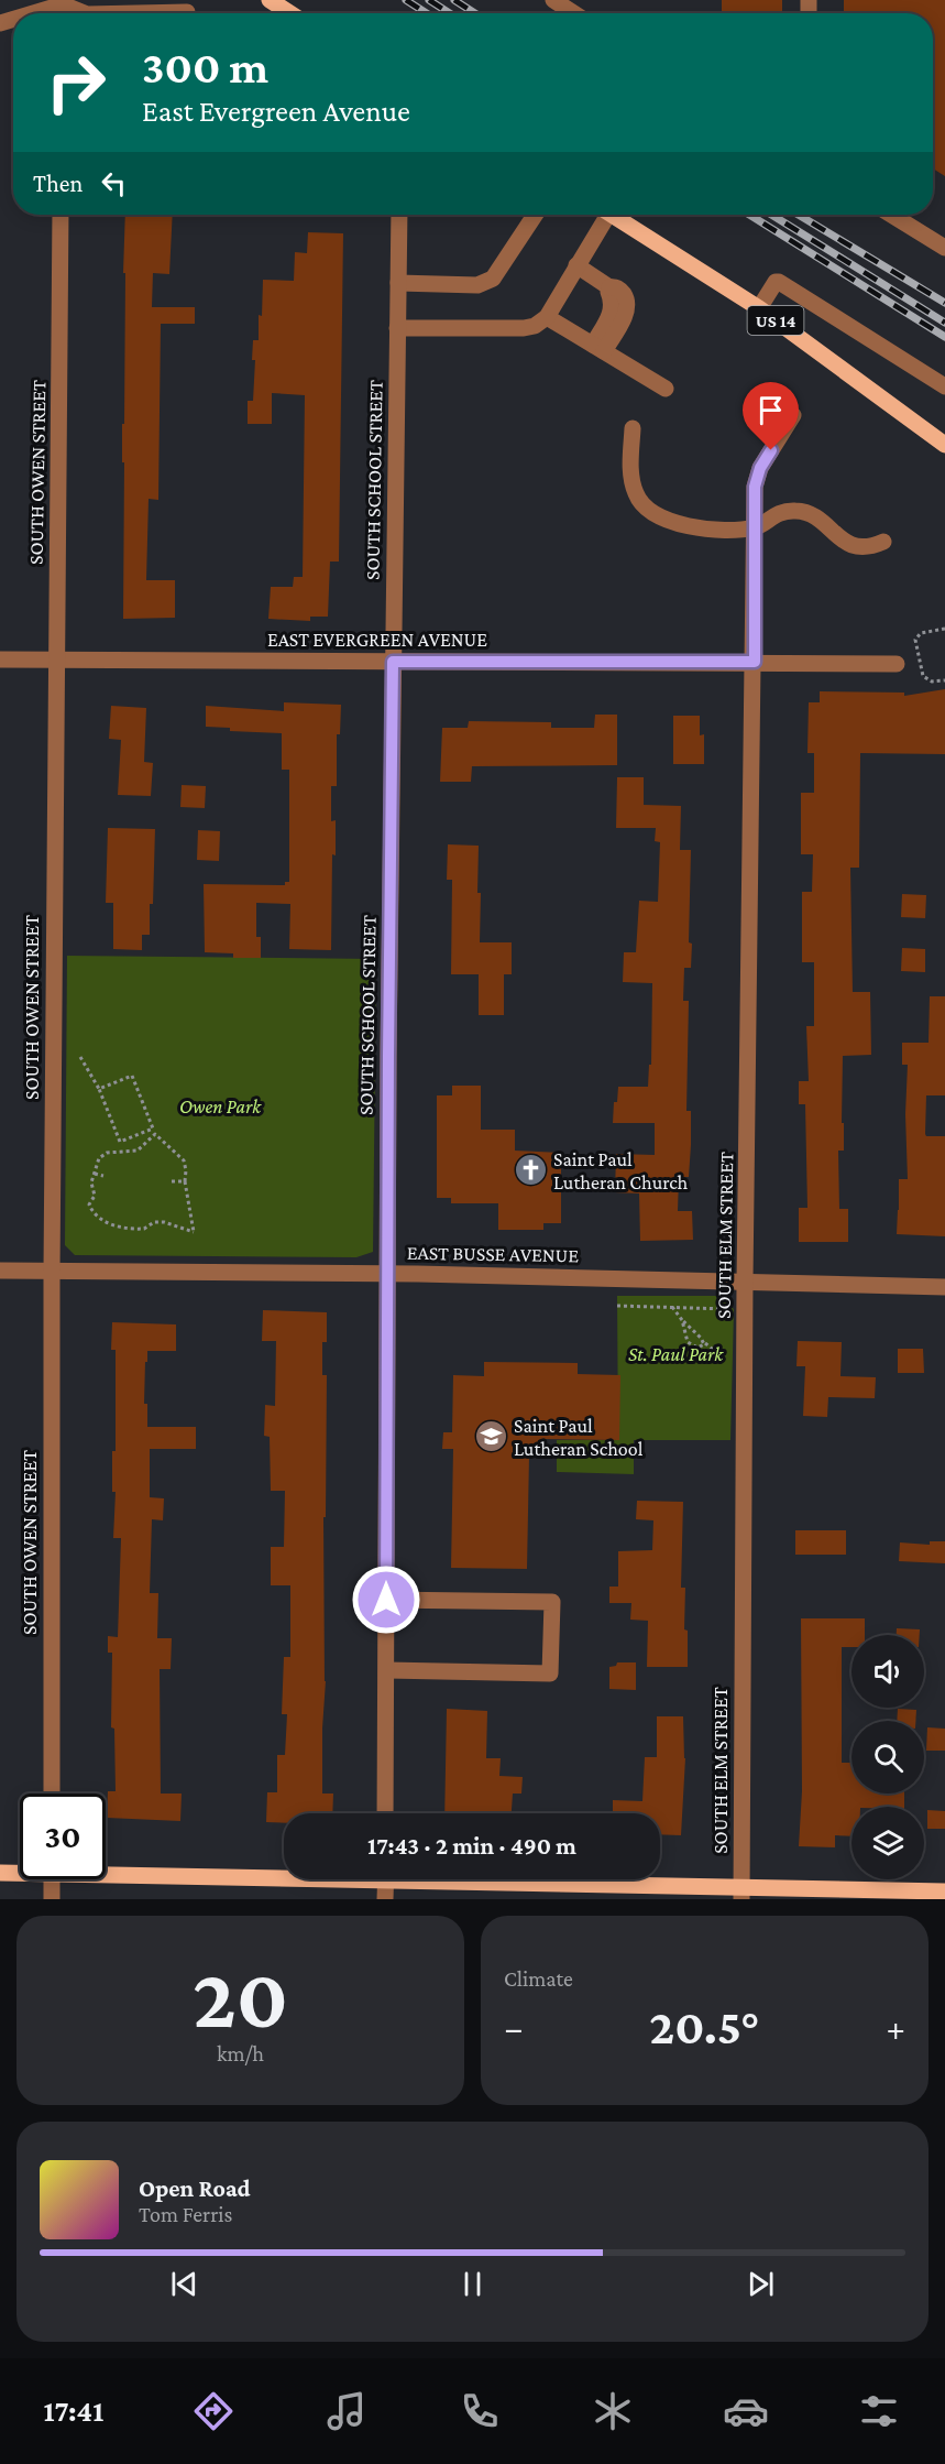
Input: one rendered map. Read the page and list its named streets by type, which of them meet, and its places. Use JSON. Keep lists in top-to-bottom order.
{
  "streets": {
    "main road": ["US 14"],
    "street": [
      "SOUTH OWEN STREET",
      "SOUTH SCHOOL STREET",
      "EAST EVERGREEN AVENUE",
      "SOUTH ELM STREET",
      "EAST BUSSE AVENUE"
    ]
  },
  "crossings": [
    ["SOUTH OWEN STREET", "EAST EVERGREEN AVENUE"],
    ["SOUTH OWEN STREET", "EAST BUSSE AVENUE"],
    ["SOUTH SCHOOL STREET", "EAST EVERGREEN AVENUE"],
    ["SOUTH SCHOOL STREET", "EAST BUSSE AVENUE"],
    ["EAST EVERGREEN AVENUE", "SOUTH ELM STREET"],
    ["SOUTH ELM STREET", "EAST BUSSE AVENUE"]
  ],
  "parks": ["Owen Park", "St. Paul Park"],
  "places": {
    "church": ["Saint Paul Lutheran Church"],
    "school or university": ["Saint Paul Lutheran School"]
  },
  "page": {
    "turn": ["300 m", "East Evergreen Avenue"],
    "then": "Then",
    "limit": "30",
    "trip": "17:43 · 2 min · 490 m",
    "tile": [
      ["20", "km/h"],
      "Climate"
    ],
    "heat": ["−", "20.5°", "+"],
    "song": ["Open Road", "Tom Ferris"],
    "tabs": "17:41"
  }
}
